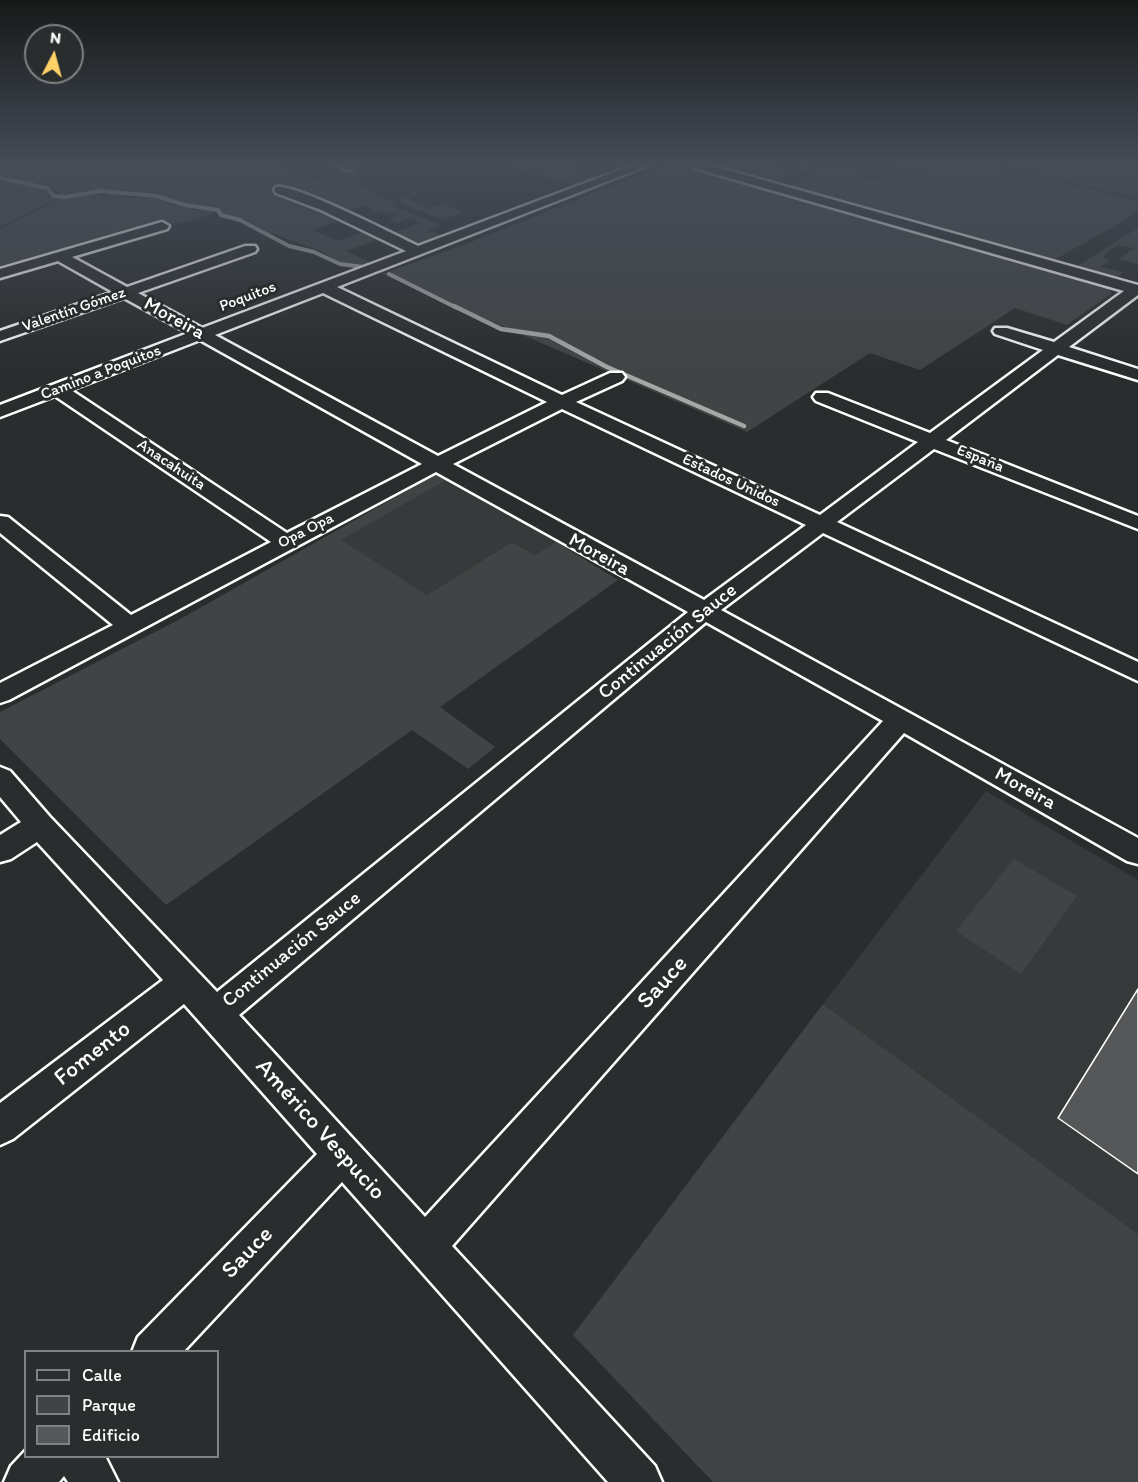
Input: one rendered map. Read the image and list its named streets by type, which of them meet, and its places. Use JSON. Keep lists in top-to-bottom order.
{
  "streets": {
    "street": [
      "Poquitos",
      "Valentín Gómez",
      "Moreira",
      "Camino a Poquitos",
      "España",
      "Anacahuita",
      "Estados Unidos",
      "Opa Opa",
      "Continuación Sauce",
      "Sauce",
      "Fomento",
      "Américo Vespucio"
    ]
  },
  "crossings": [
    ["Poquitos", "Moreira"],
    ["Poquitos", "Camino a Poquitos"],
    ["Poquitos", "Estados Unidos"],
    ["Valentín Gómez", "Moreira"],
    ["Moreira", "Camino a Poquitos"],
    ["Moreira", "Opa Opa"],
    ["Moreira", "Continuación Sauce"],
    ["Moreira", "Sauce"],
    ["Camino a Poquitos", "Anacahuita"],
    ["España", "Continuación Sauce"],
    ["Anacahuita", "Opa Opa"],
    ["Estados Unidos", "Opa Opa"],
    ["Estados Unidos", "Continuación Sauce"],
    ["Continuación Sauce", "Américo Vespucio"],
    ["Sauce", "Américo Vespucio"],
    ["Fomento", "Américo Vespucio"]
  ],
  "legend": ["Calle", "Parque", "Edificio"],
  "north": "top"
}
